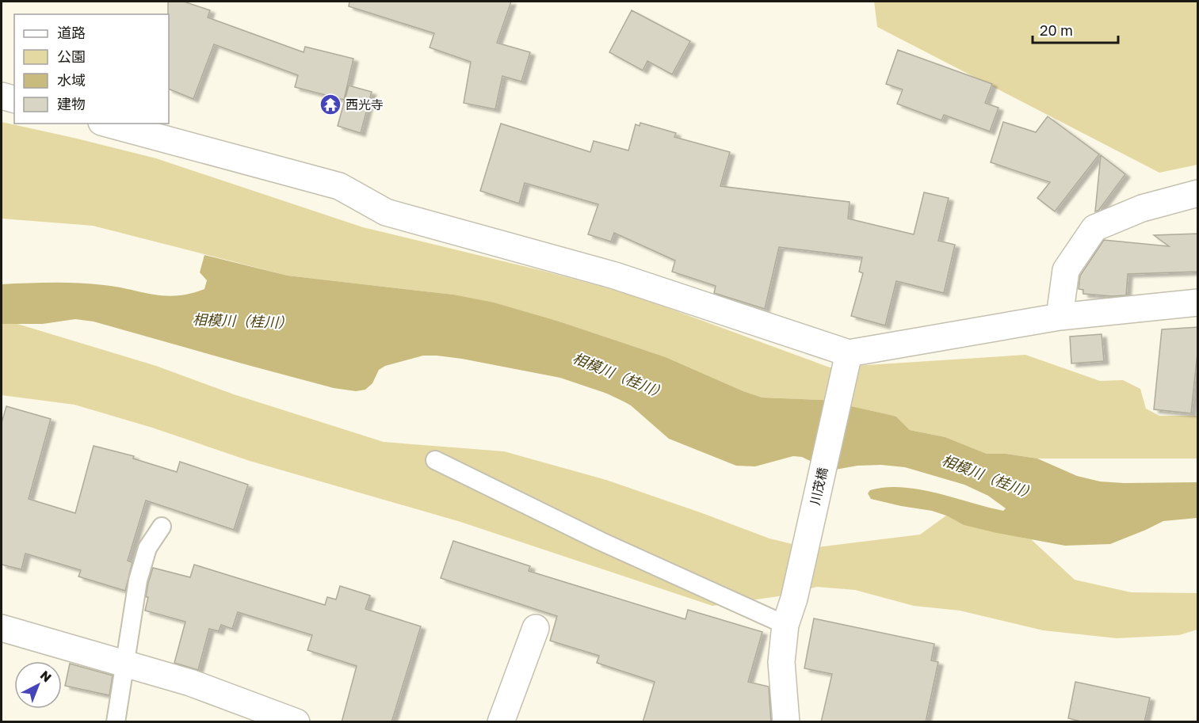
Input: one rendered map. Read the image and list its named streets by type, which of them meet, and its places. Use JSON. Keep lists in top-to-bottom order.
{
  "streets": {
    "street": ["川茂橋"]
  },
  "water": ["相模川（桂川）"],
  "places": {
    "temple": ["西光寺"]
  },
  "legend": [
    "道路",
    "公園",
    "水域",
    "建物"
  ],
  "scale_bar": "20 m",
  "north": "top right"
}
